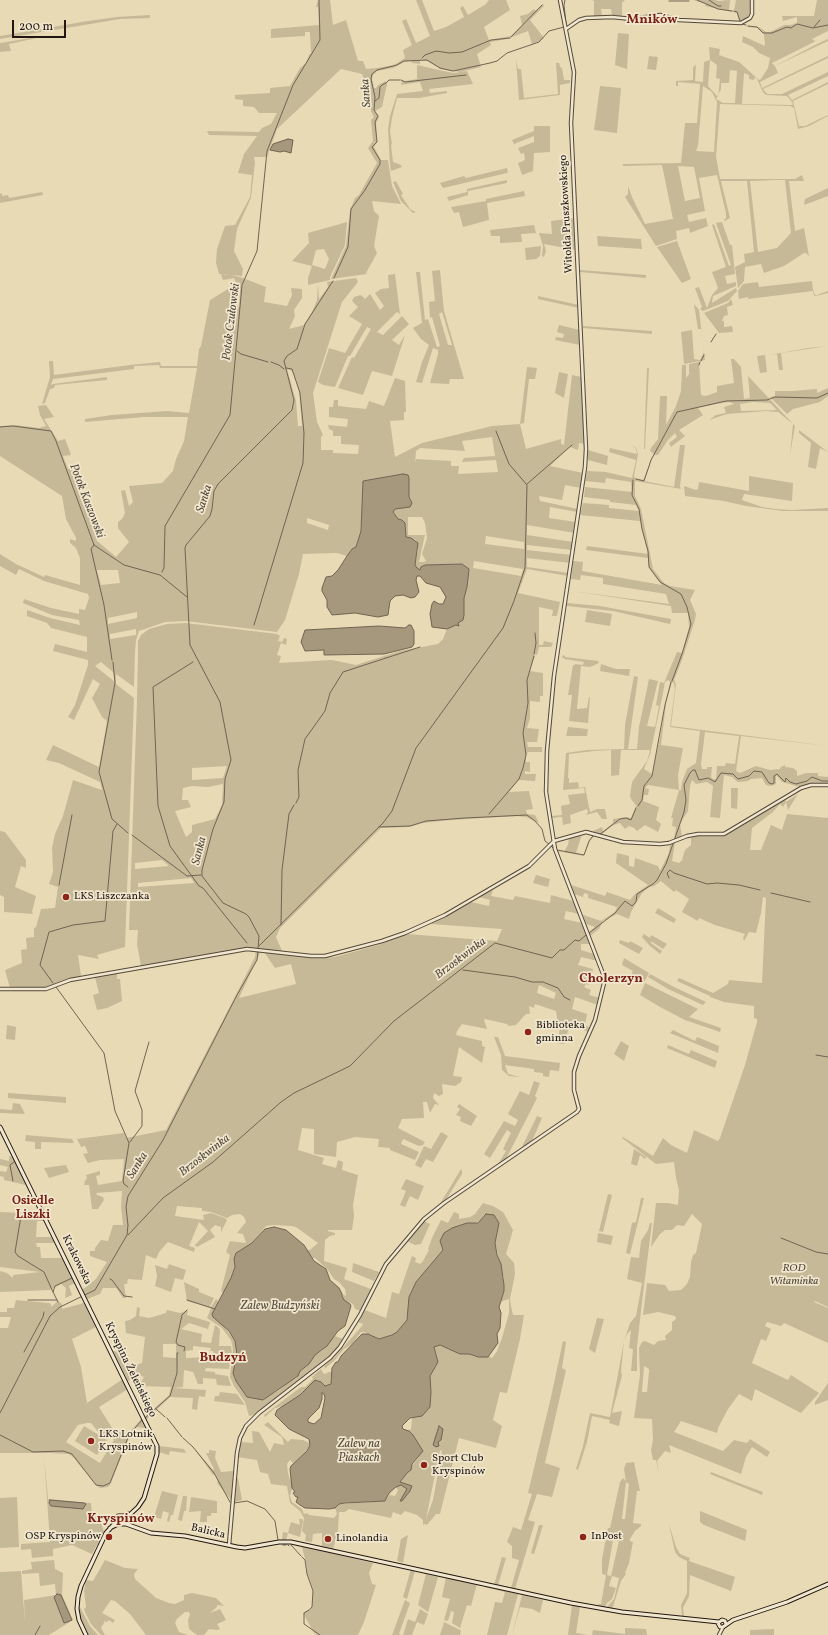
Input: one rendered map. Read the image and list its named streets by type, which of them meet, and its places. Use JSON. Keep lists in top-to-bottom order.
{
  "streets": {
    "main road": ["Krakowska", "Kryspina Żeleńskiego", "Balicka"],
    "street": ["Witolda Pruszkowskiego"]
  },
  "crossings": [
    ["Witolda Pruszkowskiego", "Balicka"],
    ["Krakowska", "Kryspina Żeleńskiego"],
    ["Kryspina Żeleńskiego", "Balicka"]
  ],
  "districts": [
    "Mników",
    "Cholerzyn",
    "Osiedle Liszki",
    "Budzyń",
    "Kryspinów"
  ],
  "water": [
    "Sanka",
    "Potok Czułowski",
    "Potok Kaszowski",
    "Brzoskwinka",
    "Zalew Budzyński",
    "Zalew na Piaskach"
  ],
  "parks": ["ROD Witaminka"],
  "places": [
    "LKS Liszczanka",
    "Biblioteka gminna",
    "LKS Lotnik Kryspinów",
    "Sport Club Kryspinów",
    "OSP Kryspinów",
    "InPost",
    "Linolandia"
  ],
  "scale_bar": "200 m"
}
